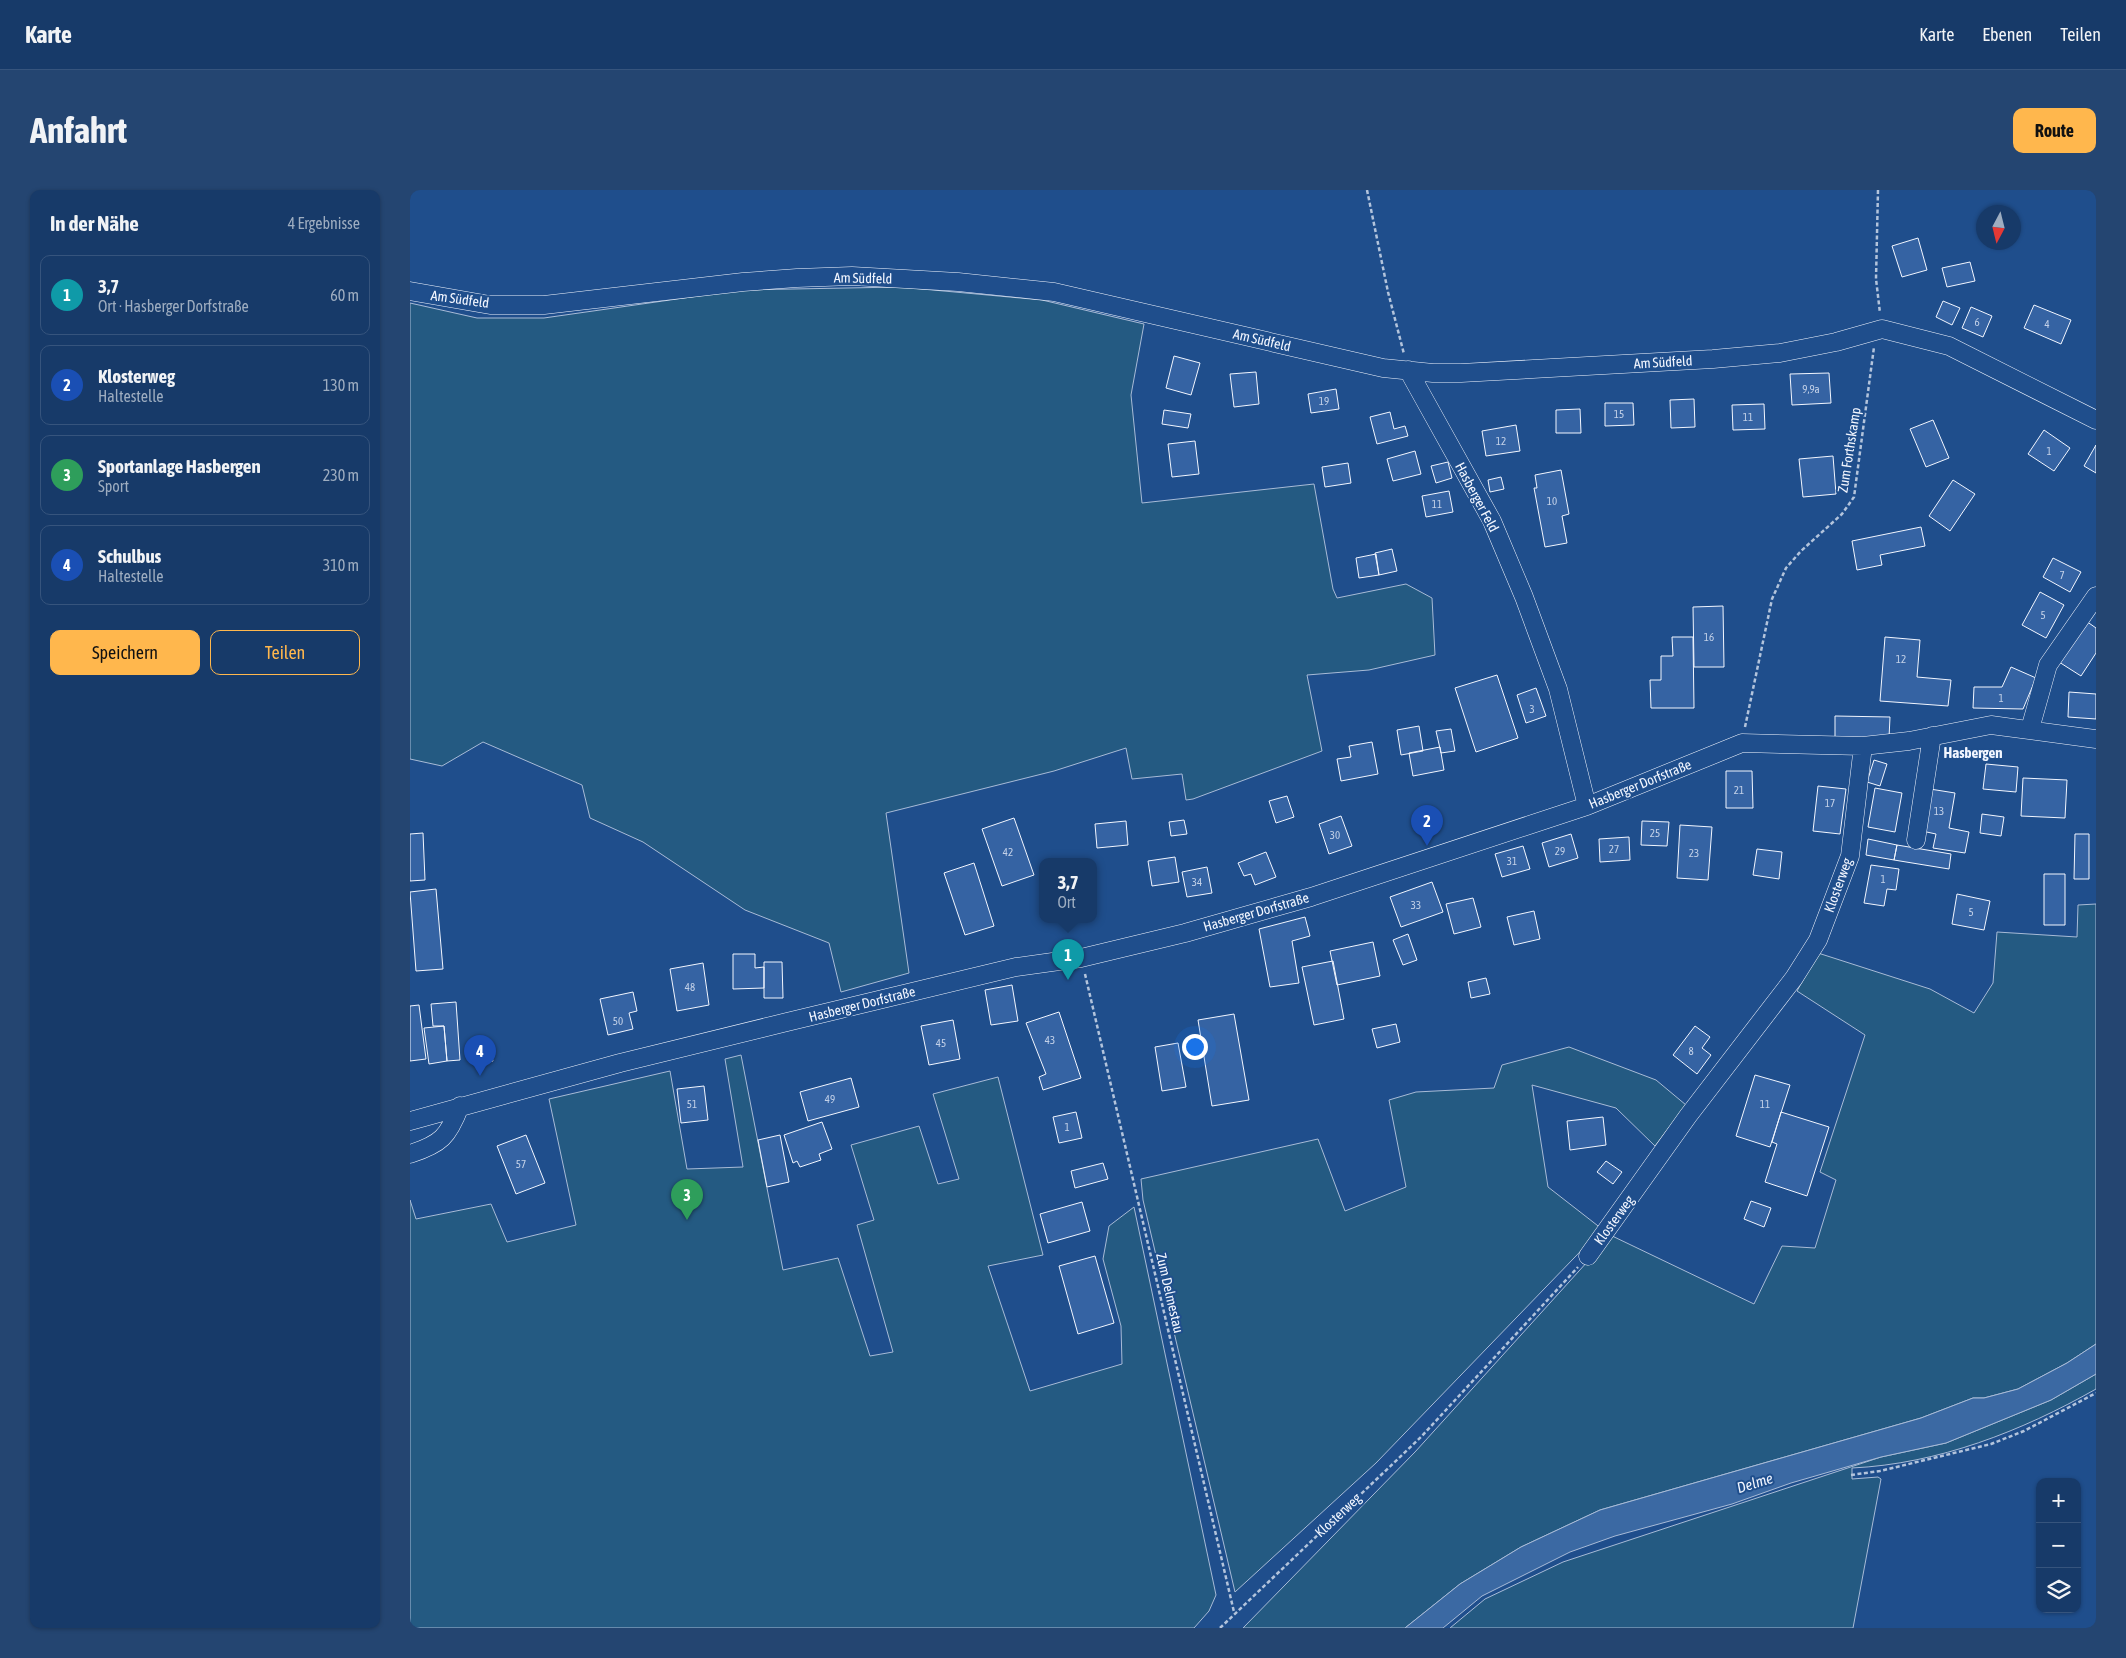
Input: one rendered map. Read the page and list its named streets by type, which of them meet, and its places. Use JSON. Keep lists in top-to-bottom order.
{
  "streets": {
    "street": [
      "Am Südfeld",
      "Hasberger Feld",
      "Hasberger Dorfstraße",
      "Klosterweg"
    ],
    "path": ["Zum Forthskamp", "Zum Delmestau"]
  },
  "crossings": [
    ["Am Südfeld", "Zum Forthskamp"],
    ["Am Südfeld", "Hasberger Feld"],
    ["Zum Forthskamp", "Hasberger Dorfstraße"],
    ["Hasberger Feld", "Hasberger Dorfstraße"],
    ["Hasberger Dorfstraße", "Klosterweg"],
    ["Hasberger Dorfstraße", "Zum Delmestau"],
    ["Klosterweg", "Zum Delmestau"]
  ],
  "districts": ["Hasbergen"],
  "water": ["Delme"],
  "house_numbers": [
    "6",
    "4",
    "9,9a",
    "19",
    "15",
    "11",
    "12",
    "1",
    "10",
    "11",
    "7",
    "5",
    "16",
    "12",
    "1",
    "3",
    "21",
    "17",
    "13",
    "25",
    "30",
    "27",
    "29",
    "42",
    "23",
    "31",
    "1",
    "34",
    "33",
    "5",
    "48",
    "50",
    "43",
    "45",
    "8",
    "49",
    "51",
    "11",
    "1",
    "57"
  ],
  "north": "bottom",
  "page": {
    "header": "Karte",
    "nav": ["Karte", "Ebenen", "Teilen"],
    "buttons": [
      "Route",
      ["Speichern", "Teilen"]
    ],
    "title": "Anfahrt",
    "heading": ["In der Nähe", "4 Ergebnisse"],
    "list": [
      {
        "mark": "1",
        "name": "3,7",
        "note": "Ort · Hasberger Dorfstraße",
        "value": "60 m"
      },
      {
        "mark": "2",
        "name": "Klosterweg",
        "note": "Haltestelle",
        "value": "130 m"
      },
      {
        "mark": "3",
        "name": "Sportanlage Hasbergen",
        "note": "Sport",
        "value": "230 m"
      },
      {
        "mark": "4",
        "name": "Schulbus",
        "note": "Haltestelle",
        "value": "310 m"
      }
    ],
    "pins": [
      "2",
      "1",
      "4",
      "3"
    ],
    "popup": ["3,7", "Ort"],
    "map_buttons": ["+", "−"]
  }
}
